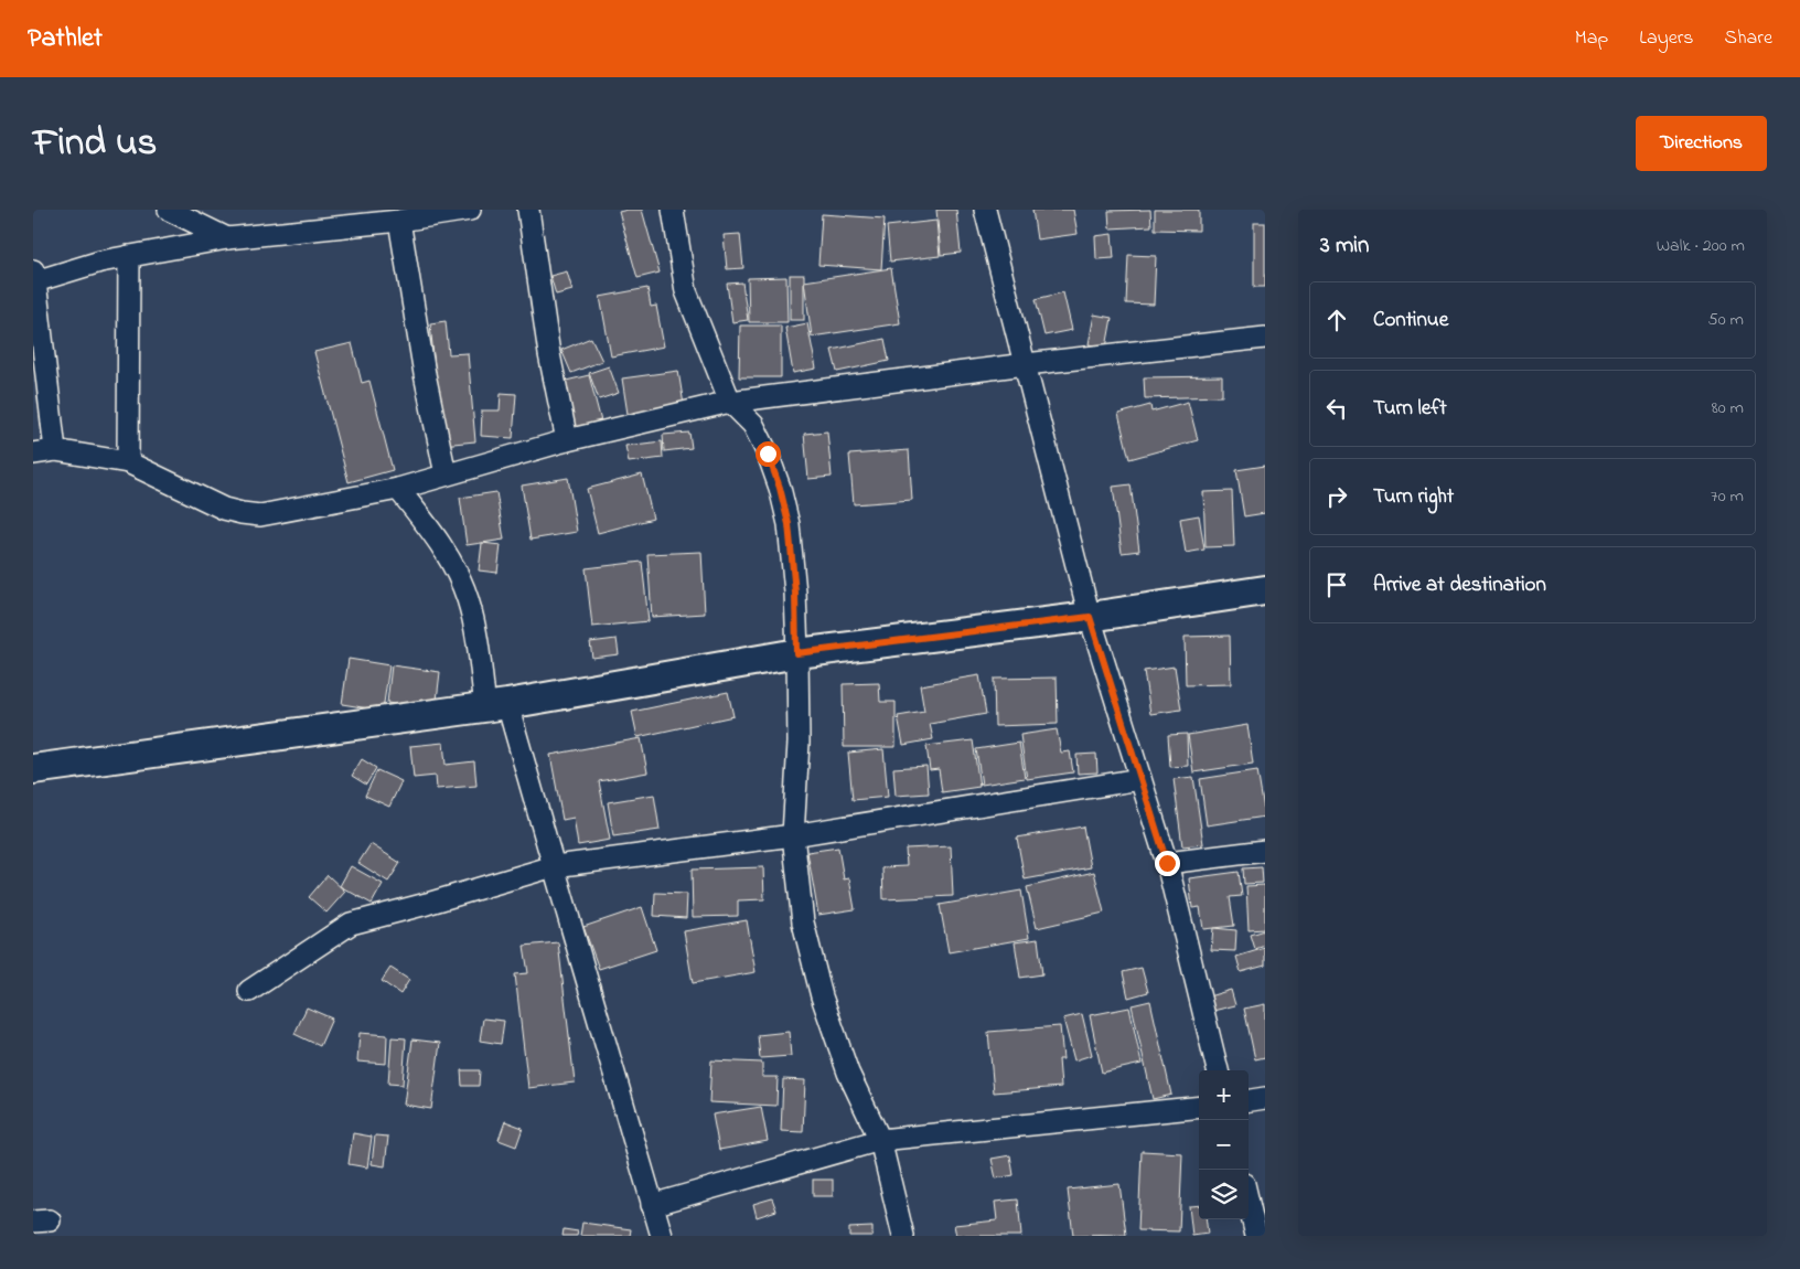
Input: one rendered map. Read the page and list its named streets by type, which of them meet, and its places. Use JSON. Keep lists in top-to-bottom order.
{
  "page": {
    "header": "Pathlet",
    "nav": ["Map", "Layers", "Share"],
    "title": "Find us",
    "buttons": "Directions",
    "heading": ["3 min", "Walk · 200 m"],
    "list": [
      ["Continue", "50 m"],
      ["Turn left", "80 m"],
      ["Turn right", "70 m"],
      "Arrive at destination"
    ],
    "map_buttons": ["+", "−"]
  }
}
